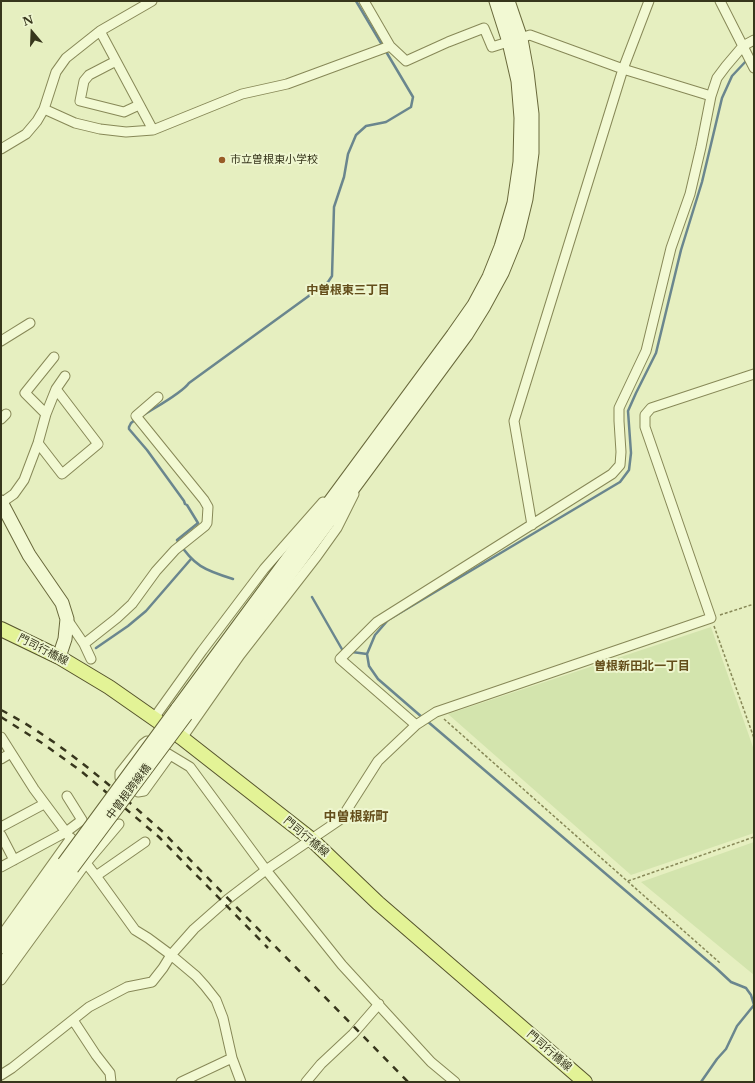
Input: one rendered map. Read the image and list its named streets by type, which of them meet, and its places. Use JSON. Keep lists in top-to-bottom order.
{
  "streets": {
    "main road": ["門司行橋線"],
    "street": ["中曽根跨線橋"]
  },
  "districts": ["中曽根東三丁目", "曽根新田北一丁目", "中曽根新町"],
  "places": ["市立曽根東小学校"],
  "north": "top"
}
